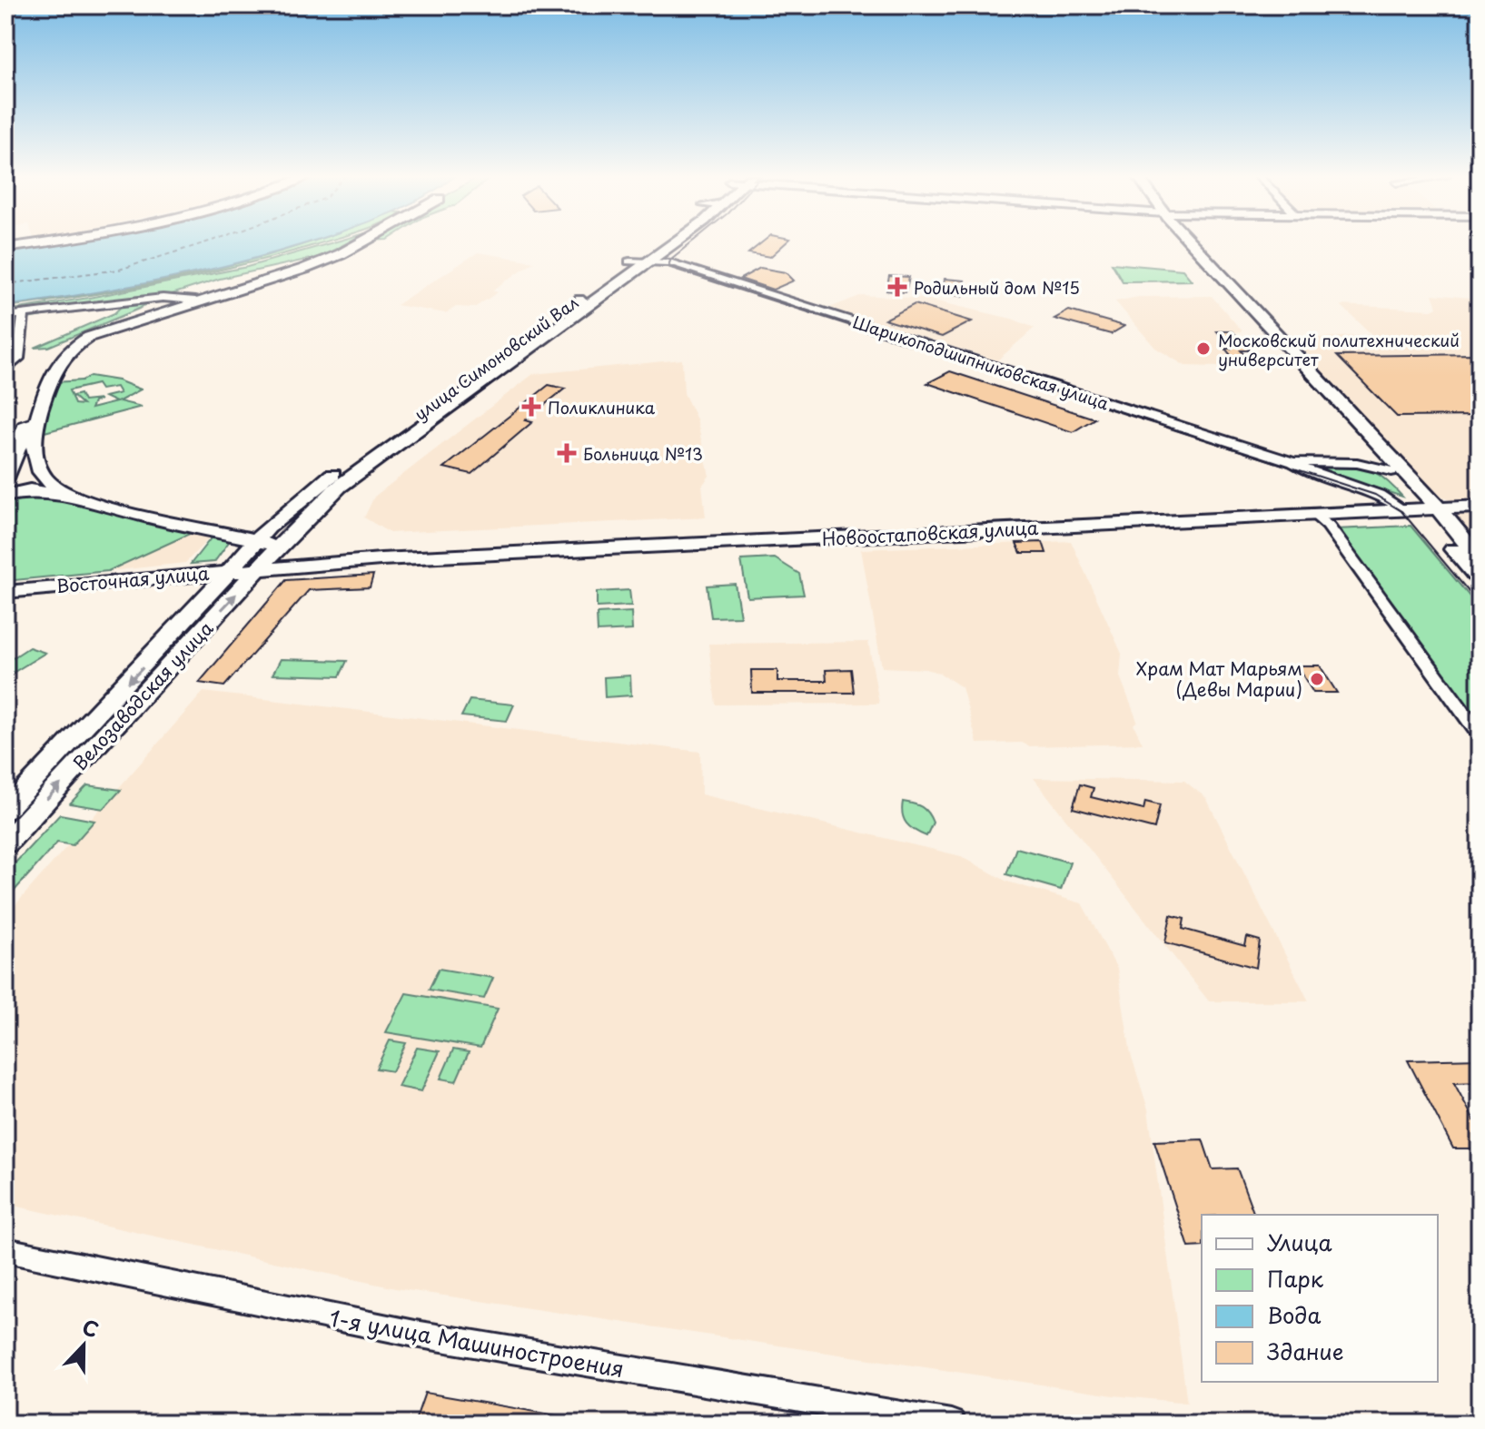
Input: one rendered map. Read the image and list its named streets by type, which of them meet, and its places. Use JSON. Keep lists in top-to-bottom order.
{
  "streets": {
    "main road": [
      "улица Симоновский Вал",
      "Шарикоподшипниковская улица",
      "Новоостаповская улица",
      "Восточная улица",
      "Велозаводская улица"
    ],
    "street": ["1-я улица Машиностроения"]
  },
  "crossings": [
    ["улица Симоновский Вал", "Шарикоподшипниковская улица"],
    ["улица Симоновский Вал", "Новоостаповская улица"],
    ["улица Симоновский Вал", "Велозаводская улица"],
    ["Шарикоподшипниковская улица", "Новоостаповская улица"],
    ["Новоостаповская улица", "Восточная улица"],
    ["Новоостаповская улица", "Велозаводская улица"],
    ["Восточная улица", "Велозаводская улица"]
  ],
  "places": {
    "health": ["Родильный дом №15", "Поликлиника", "Больница №13"],
    "other": ["Московский политехнический университет", "Храм Мат Марьям (Девы Марии)"]
  },
  "legend": [
    "Улица",
    "Парк",
    "Вода",
    "Здание"
  ],
  "north": "top"
}
